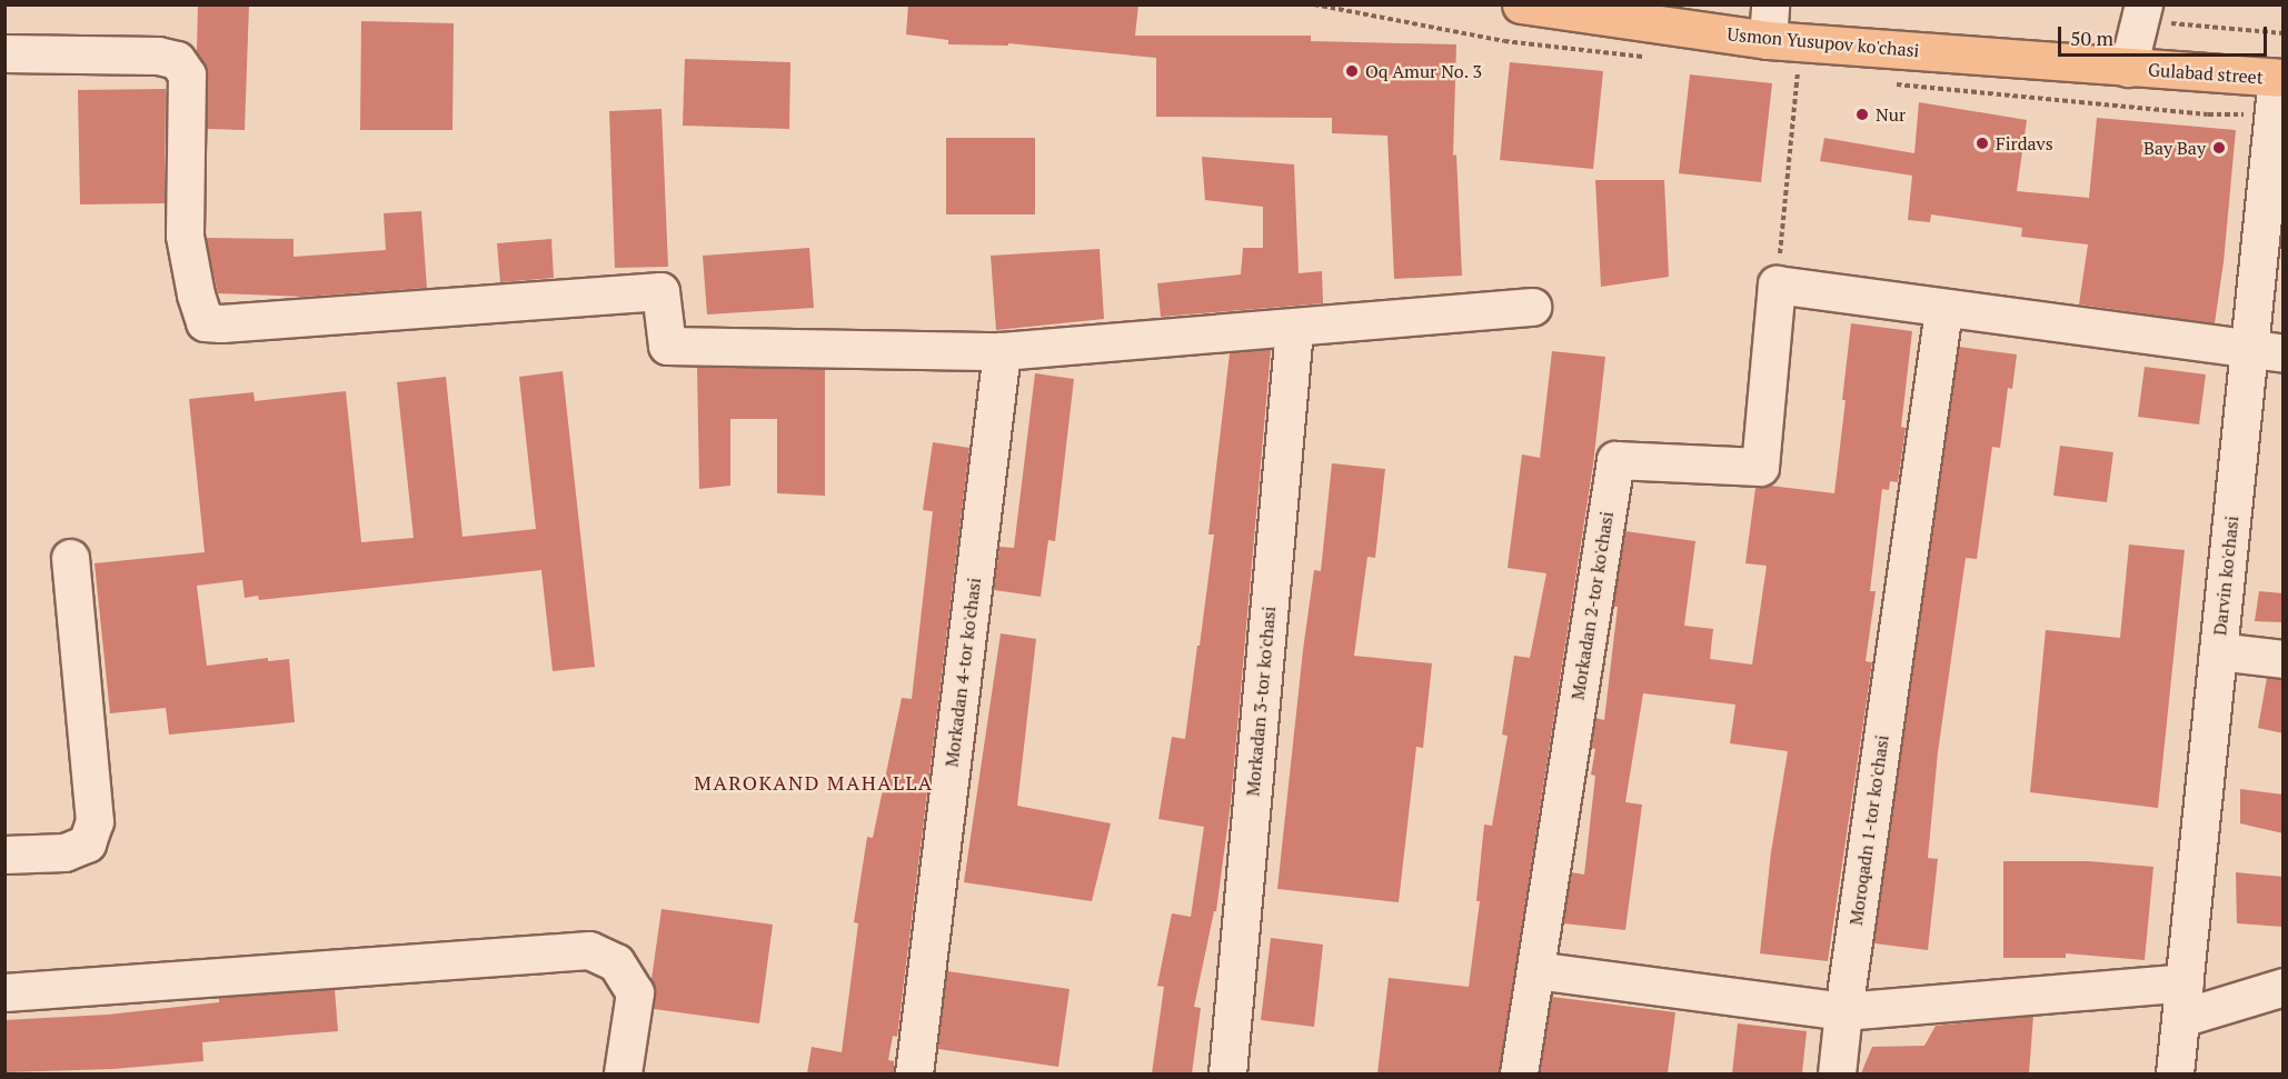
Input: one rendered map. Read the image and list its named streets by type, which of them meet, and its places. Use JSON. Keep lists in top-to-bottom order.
{
  "streets": {
    "main road": ["Usmon Yusupov ko'chasi", "Gulabad street"],
    "street": [
      "Darvin ko'chasi",
      "Morkadan 2-tor ko'chasi",
      "Morkadan 4-tor ko'chasi",
      "Morkadan 3-tor ko'chasi",
      "Morоqadn 1-tor ko'chasi"
    ]
  },
  "crossings": [
    ["Usmon Yusupov ko'chasi", "Gulabad street"],
    ["Gulabad street", "Darvin ko'chasi"]
  ],
  "districts": ["MAROKAND MAHALLA"],
  "places": [
    "Oq Amur No. 3",
    "Nur",
    "Firdavs",
    "Bay Bay"
  ],
  "scale_bar": "50 m"
}
